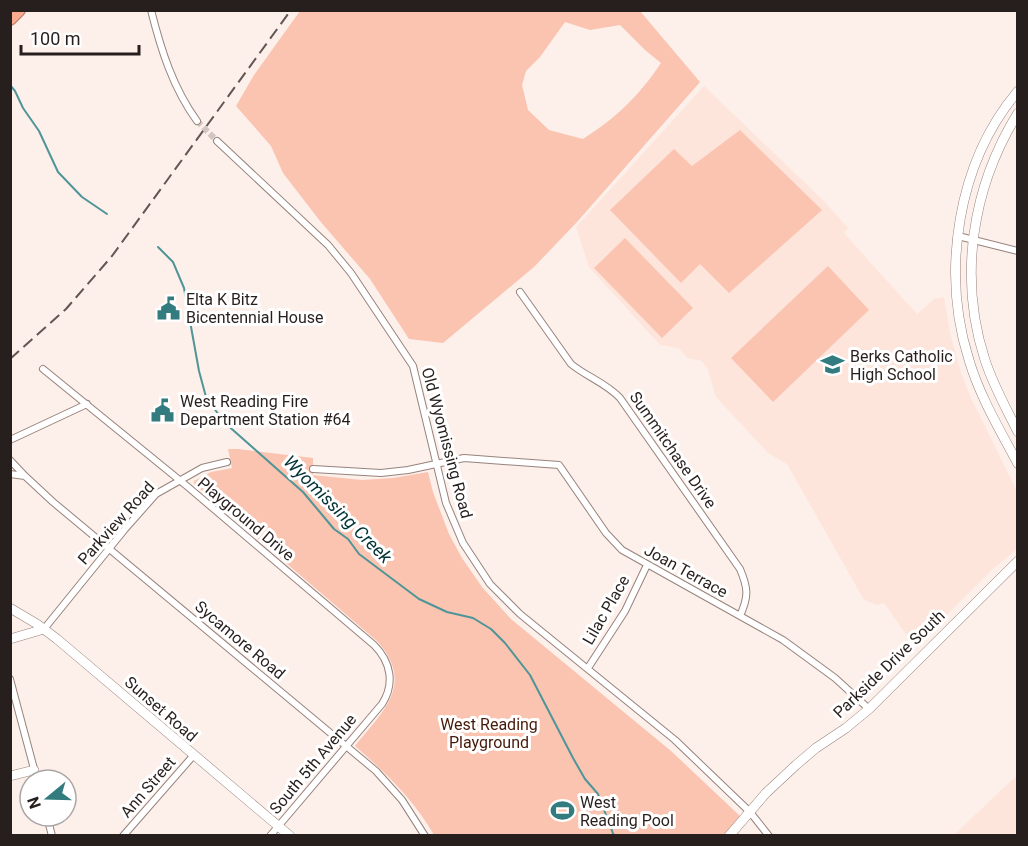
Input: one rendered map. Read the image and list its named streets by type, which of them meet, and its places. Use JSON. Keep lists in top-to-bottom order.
{
  "streets": {
    "street": [
      "Old Wyomissing Road",
      "Summitchase Drive",
      "Playground Drive",
      "Parkview Road",
      "Joan Terrace",
      "Lilac Place",
      "Sycamore Road",
      "Parkside Drive South",
      "Sunset Road",
      "South 5th Avenue",
      "Ann Street"
    ]
  },
  "crossings": [
    ["Old Wyomissing Road", "Joan Terrace"],
    ["Old Wyomissing Road", "Lilac Place"],
    ["Old Wyomissing Road", "Parkside Drive South"],
    ["Summitchase Drive", "Joan Terrace"],
    ["Playground Drive", "Parkview Road"],
    ["Playground Drive", "South 5th Avenue"],
    ["Parkview Road", "Sycamore Road"],
    ["Parkview Road", "Sunset Road"],
    ["Joan Terrace", "Lilac Place"],
    ["Joan Terrace", "Parkside Drive South"],
    ["Sycamore Road", "South 5th Avenue"],
    ["Sunset Road", "South 5th Avenue"],
    ["Sunset Road", "Ann Street"]
  ],
  "water": ["Wyomissing Creek"],
  "parks": ["West Reading Playground"],
  "places": {
    "public building": ["Elta K Bitz Bicentennial House", "West Reading Fire Department Station #64"],
    "school or university": ["Berks Catholic High School"],
    "sports": ["West Reading Pool"]
  },
  "scale_bar": "100 m",
  "north": "left"
}
